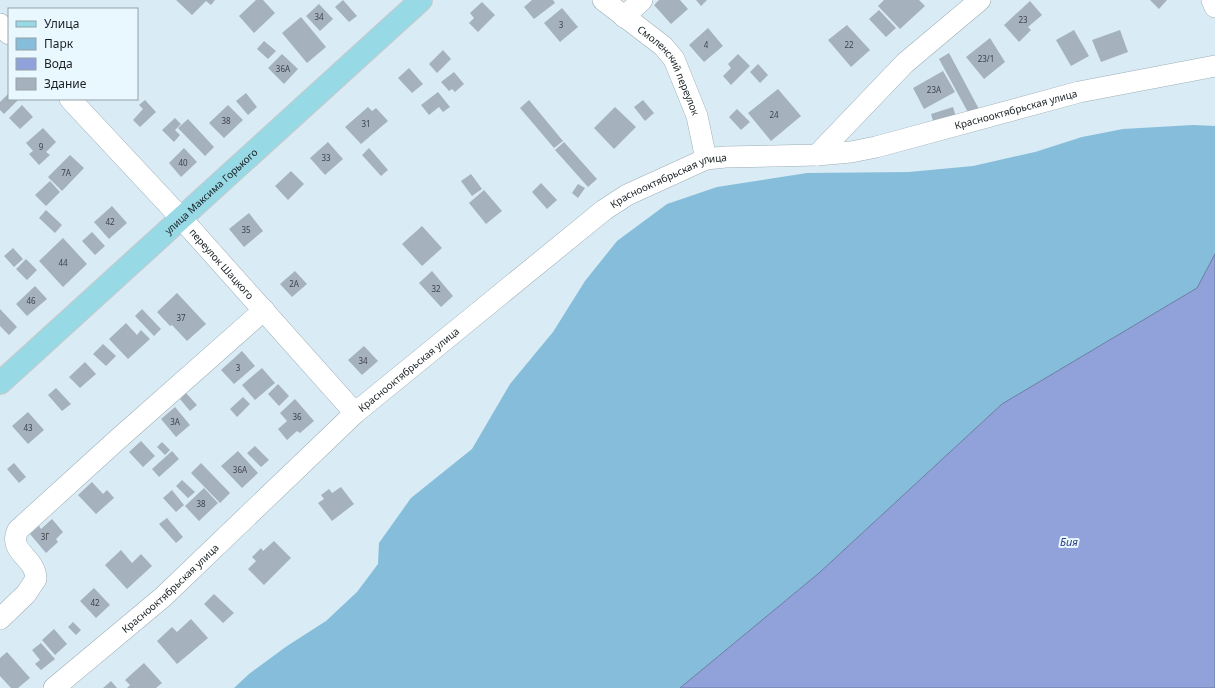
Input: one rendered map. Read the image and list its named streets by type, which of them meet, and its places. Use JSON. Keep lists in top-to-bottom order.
{
  "streets": {
    "main road": ["улица Максима Горького"],
    "street": ["Смоленский переулок", "Краснооктябрьская улица", "переулок Шацкого"]
  },
  "crossings": [
    ["Смоленский переулок", "Краснооктябрьская улица"],
    ["Краснооктябрьская улица", "переулок Шацкого"],
    ["улица Максима Горького", "переулок Шацкого"]
  ],
  "water": ["Бия"],
  "house_numbers": [
    "34",
    "23",
    "3",
    "4",
    "22",
    "23/1",
    "36А",
    "23А",
    "24",
    "38",
    "31",
    "9",
    "33",
    "40",
    "7А",
    "42",
    "35",
    "44",
    "2А",
    "32",
    "46",
    "37",
    "34",
    "3",
    "36",
    "3А",
    "43",
    "36А",
    "38",
    "3Г",
    "42"
  ],
  "legend": [
    "Улица",
    "Парк",
    "Вода",
    "Здание"
  ]
}
